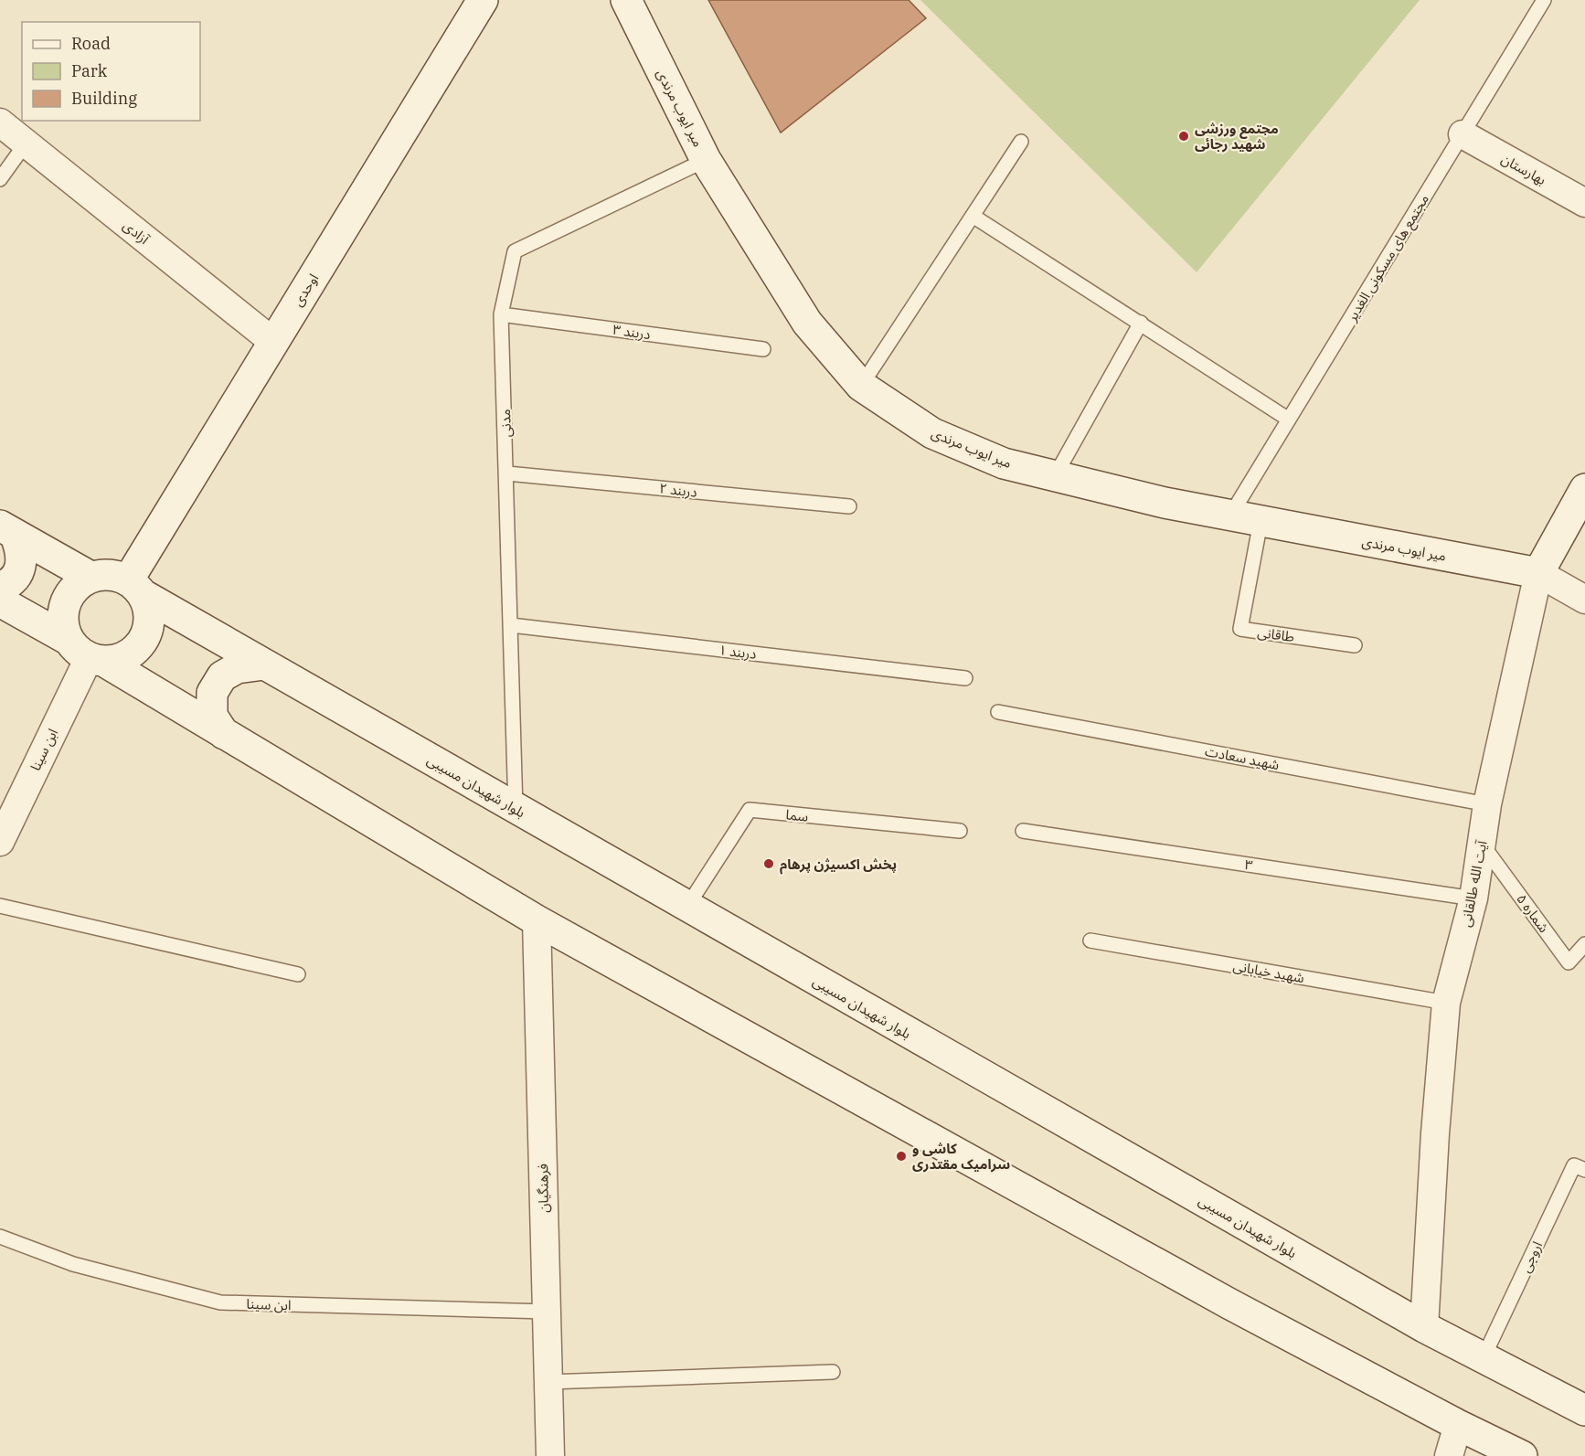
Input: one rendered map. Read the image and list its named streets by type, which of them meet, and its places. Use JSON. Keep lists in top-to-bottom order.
{
  "streets": {
    "main road": [
      "میر ایوب مرندی",
      "اوحدی",
      "بلوار شهیدان مسیبی",
      "آیت الله طالقانی"
    ],
    "street": [
      "بهارستان",
      "آزادی",
      "ابن سینا",
      "فرهنگیان"
    ],
    "lane": [
      "مجتمع های مسکونی الغدیر",
      "دربند ۳",
      "مدنی",
      "دربند ۲",
      "طاقانی",
      "دربند ۱",
      "شهید سعادت",
      "سما",
      "۳",
      "شماره ۵",
      "شهید خیابانی",
      "اروجی"
    ]
  },
  "crossings": [
    ["میر ایوب مرندی", "مجتمع های مسکونی الغدیر"],
    ["میر ایوب مرندی", "مدنی"],
    ["میر ایوب مرندی", "طاقانی"],
    ["میر ایوب مرندی", "آیت الله طالقانی"],
    ["بهارستان", "مجتمع های مسکونی الغدیر"],
    ["آزادی", "اوحدی"],
    ["اوحدی", "ابن سینا"],
    ["اوحدی", "بلوار شهیدان مسیبی"],
    ["دربند ۳", "مدنی"],
    ["مدنی", "دربند ۲"],
    ["مدنی", "دربند ۱"],
    ["مدنی", "بلوار شهیدان مسیبی"],
    ["ابن سینا", "بلوار شهیدان مسیبی"],
    ["ابن سینا", "فرهنگیان"],
    ["شهید سعادت", "آیت الله طالقانی"],
    ["بلوار شهیدان مسیبی", "سما"],
    ["بلوار شهیدان مسیبی", "آیت الله طالقانی"],
    ["بلوار شهیدان مسیبی", "اروجی"],
    ["۳", "آیت الله طالقانی"],
    ["آیت الله طالقانی", "شماره ۵"],
    ["آیت الله طالقانی", "شهید خیابانی"]
  ],
  "places": ["مجتمع ورزشی شهید رجائی", "پخش اکسیژن پرهام", "کاشی و سرامیک مقتدری"],
  "legend": ["Road", "Park", "Building"]
}
